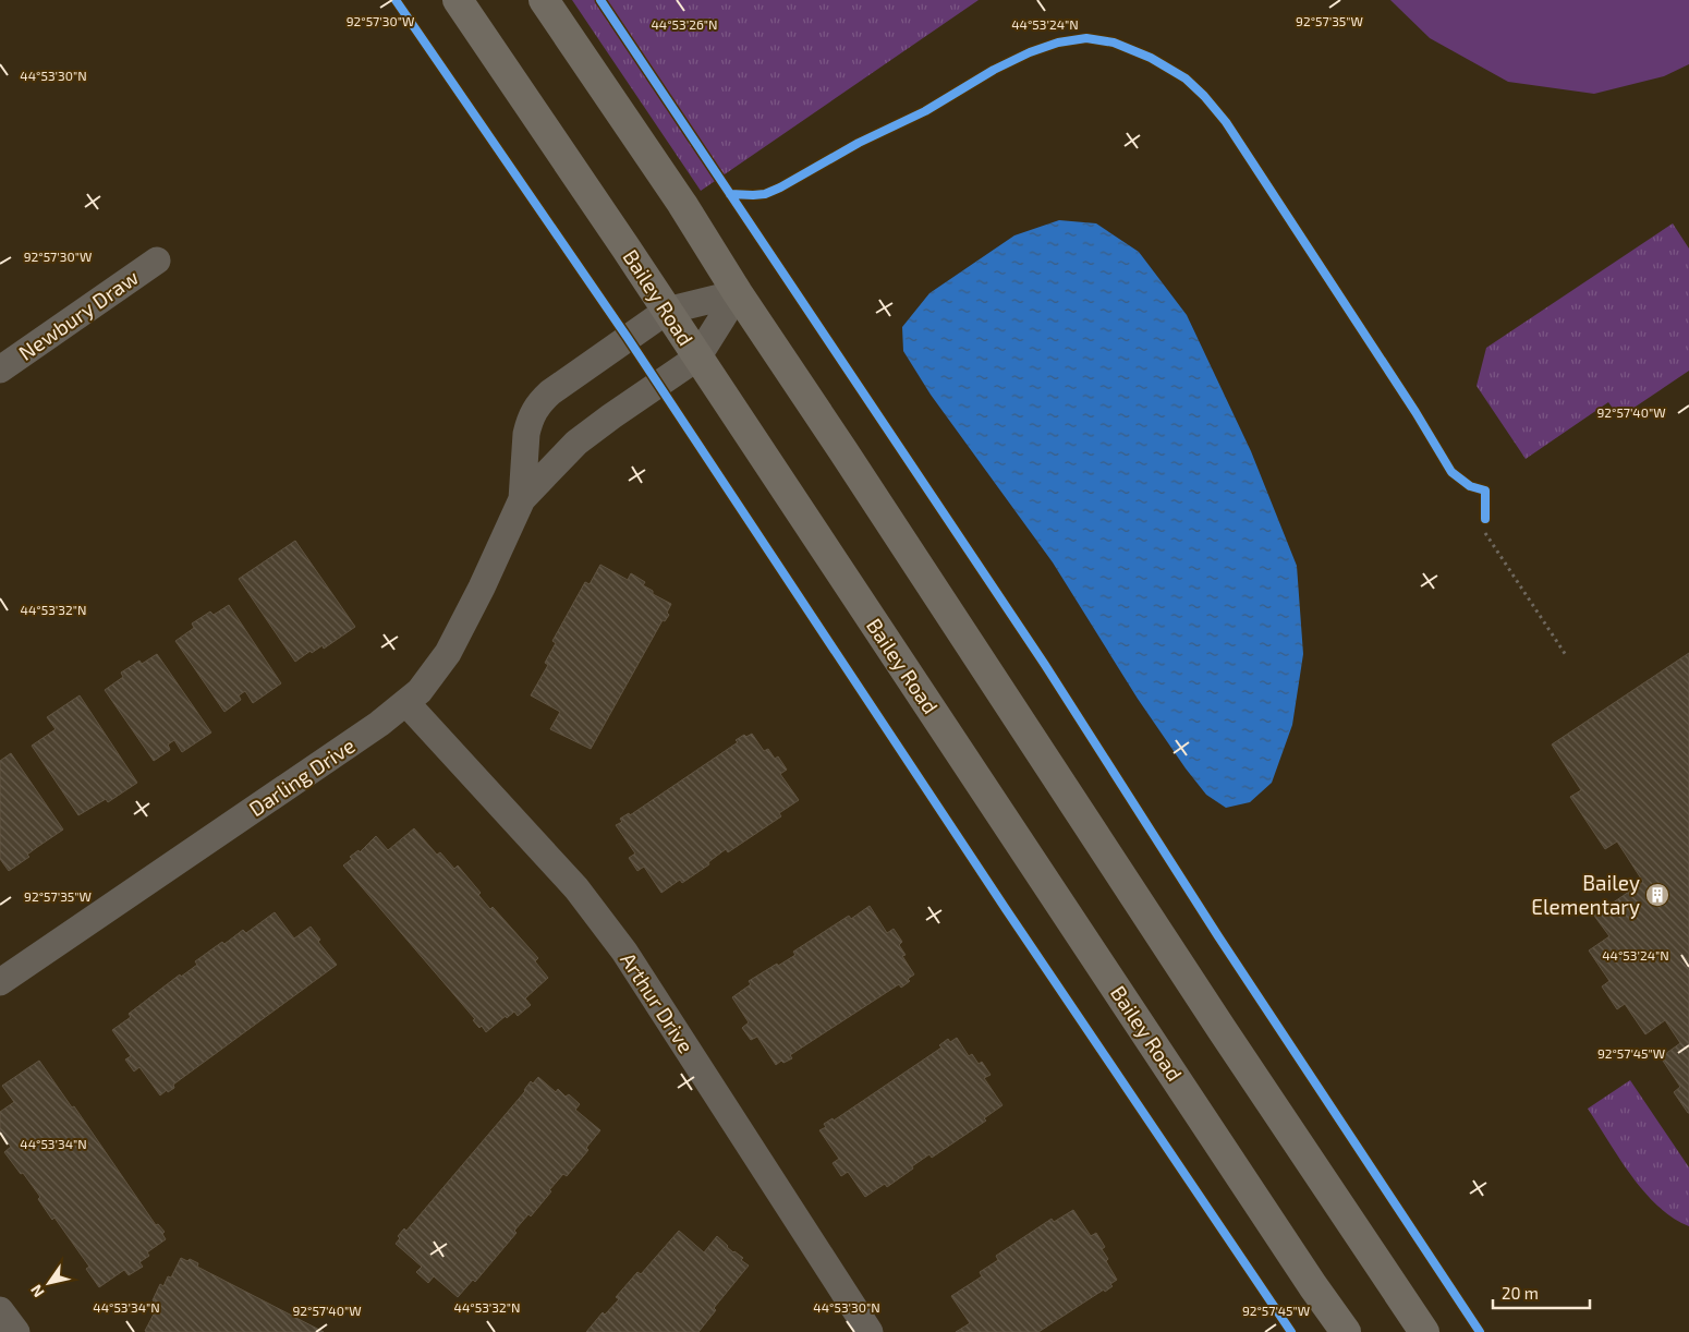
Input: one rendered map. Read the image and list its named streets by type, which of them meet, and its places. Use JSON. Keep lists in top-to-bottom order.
{
  "streets": {
    "main road": ["Bailey Road"],
    "street": ["Newbury Draw", "Darling Drive", "Arthur Drive"]
  },
  "crossings": [
    ["Bailey Road", "Darling Drive"],
    ["Darling Drive", "Arthur Drive"]
  ],
  "places": {
    "building": ["Bailey Elementary"]
  },
  "scale_bar": "20 m",
  "north": "bottom left",
  "coordinates": [
    "92°57'30\"W",
    "92°57'35\"W",
    "44°53'26\"N",
    "44°53'24\"N",
    "44°53'30\"N",
    "92°57'40\"W",
    "44°53'32\"N",
    "92°57'45\"W",
    "44°53'34\"N"
  ]
}
